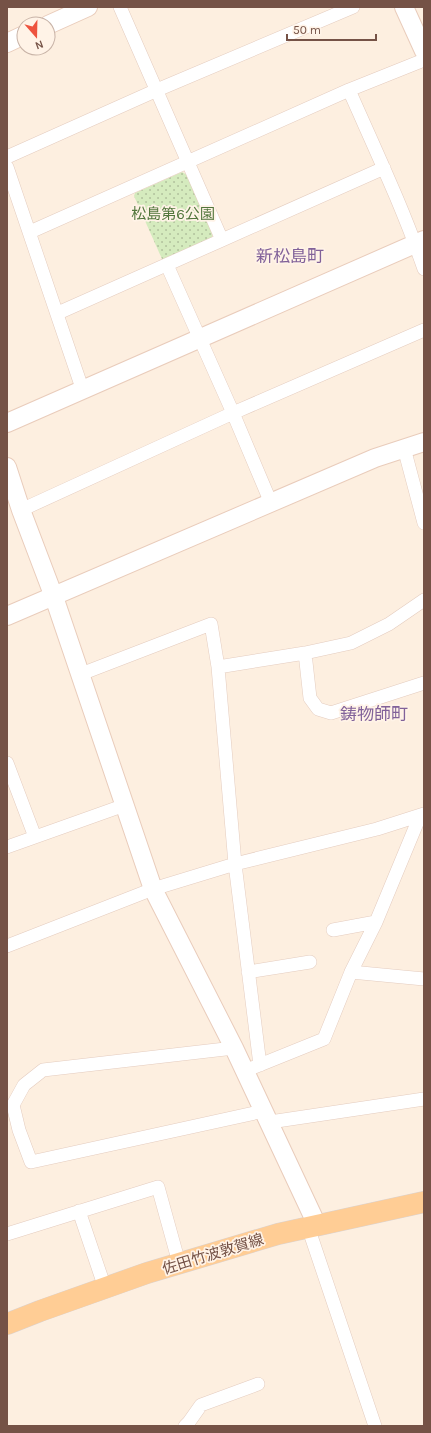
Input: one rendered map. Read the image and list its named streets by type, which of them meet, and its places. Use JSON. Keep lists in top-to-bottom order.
{
  "streets": {
    "main road": ["佐田竹波敦賀線"]
  },
  "districts": ["新松島町", "鋳物師町"],
  "parks": ["松島第6公園"],
  "scale_bar": "50 m",
  "north": "bottom"
}
